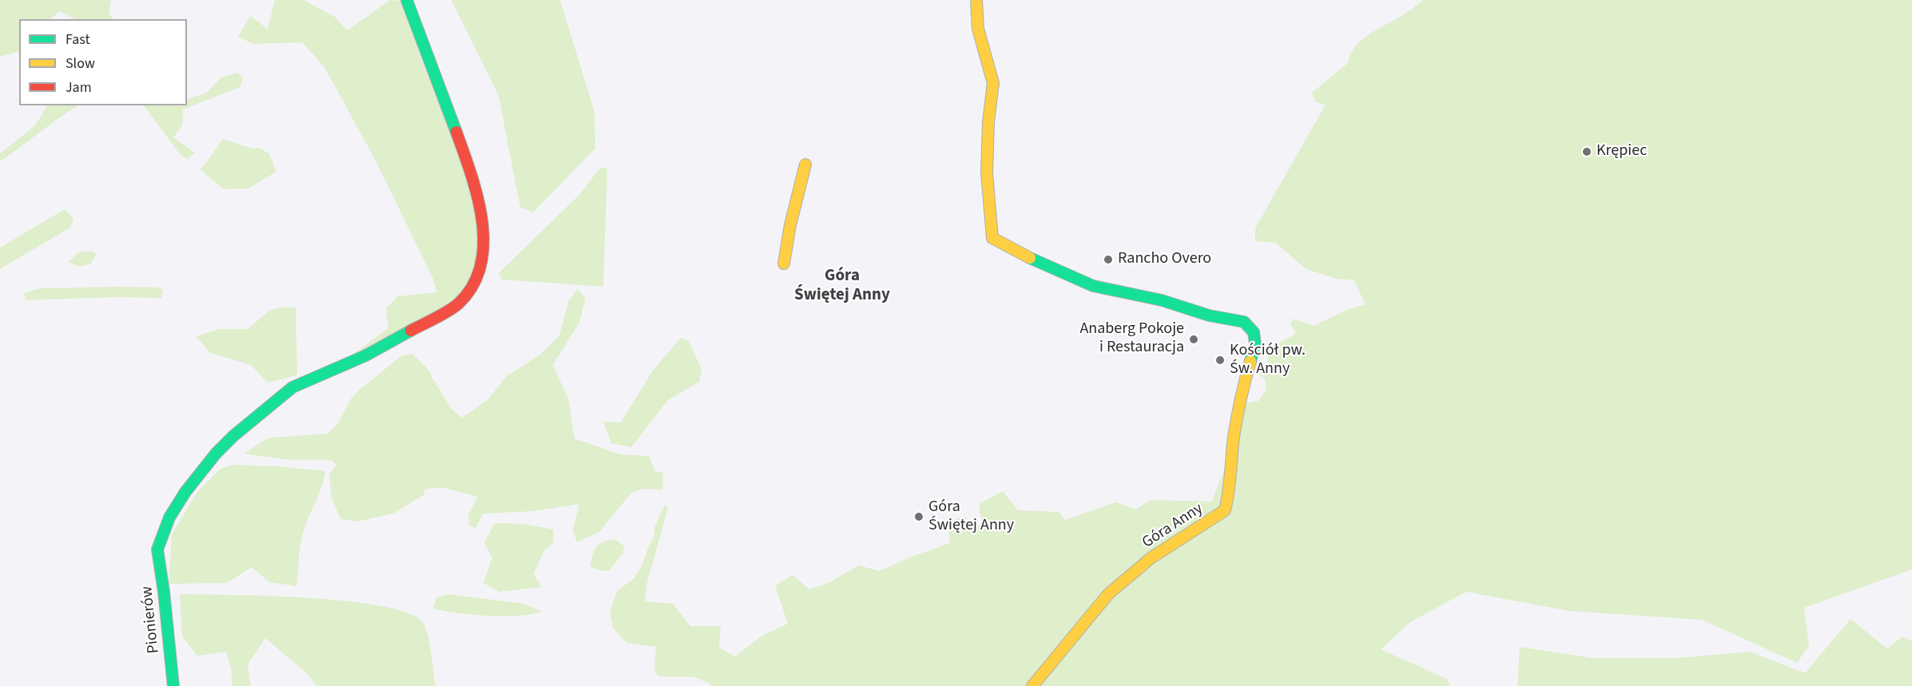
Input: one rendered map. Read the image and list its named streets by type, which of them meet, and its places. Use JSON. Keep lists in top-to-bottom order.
{
  "streets": {
    "street": ["Góra Anny", "Pionierów"]
  },
  "districts": ["Góra Świętej Anny"],
  "places": [
    "Krępiec",
    "Rancho Overo",
    "Anaberg Pokoje i Restauracja",
    "Kościół pw. Św. Anny",
    "Góra Świętej Anny"
  ],
  "legend": ["Fast", "Slow", "Jam"]
}
